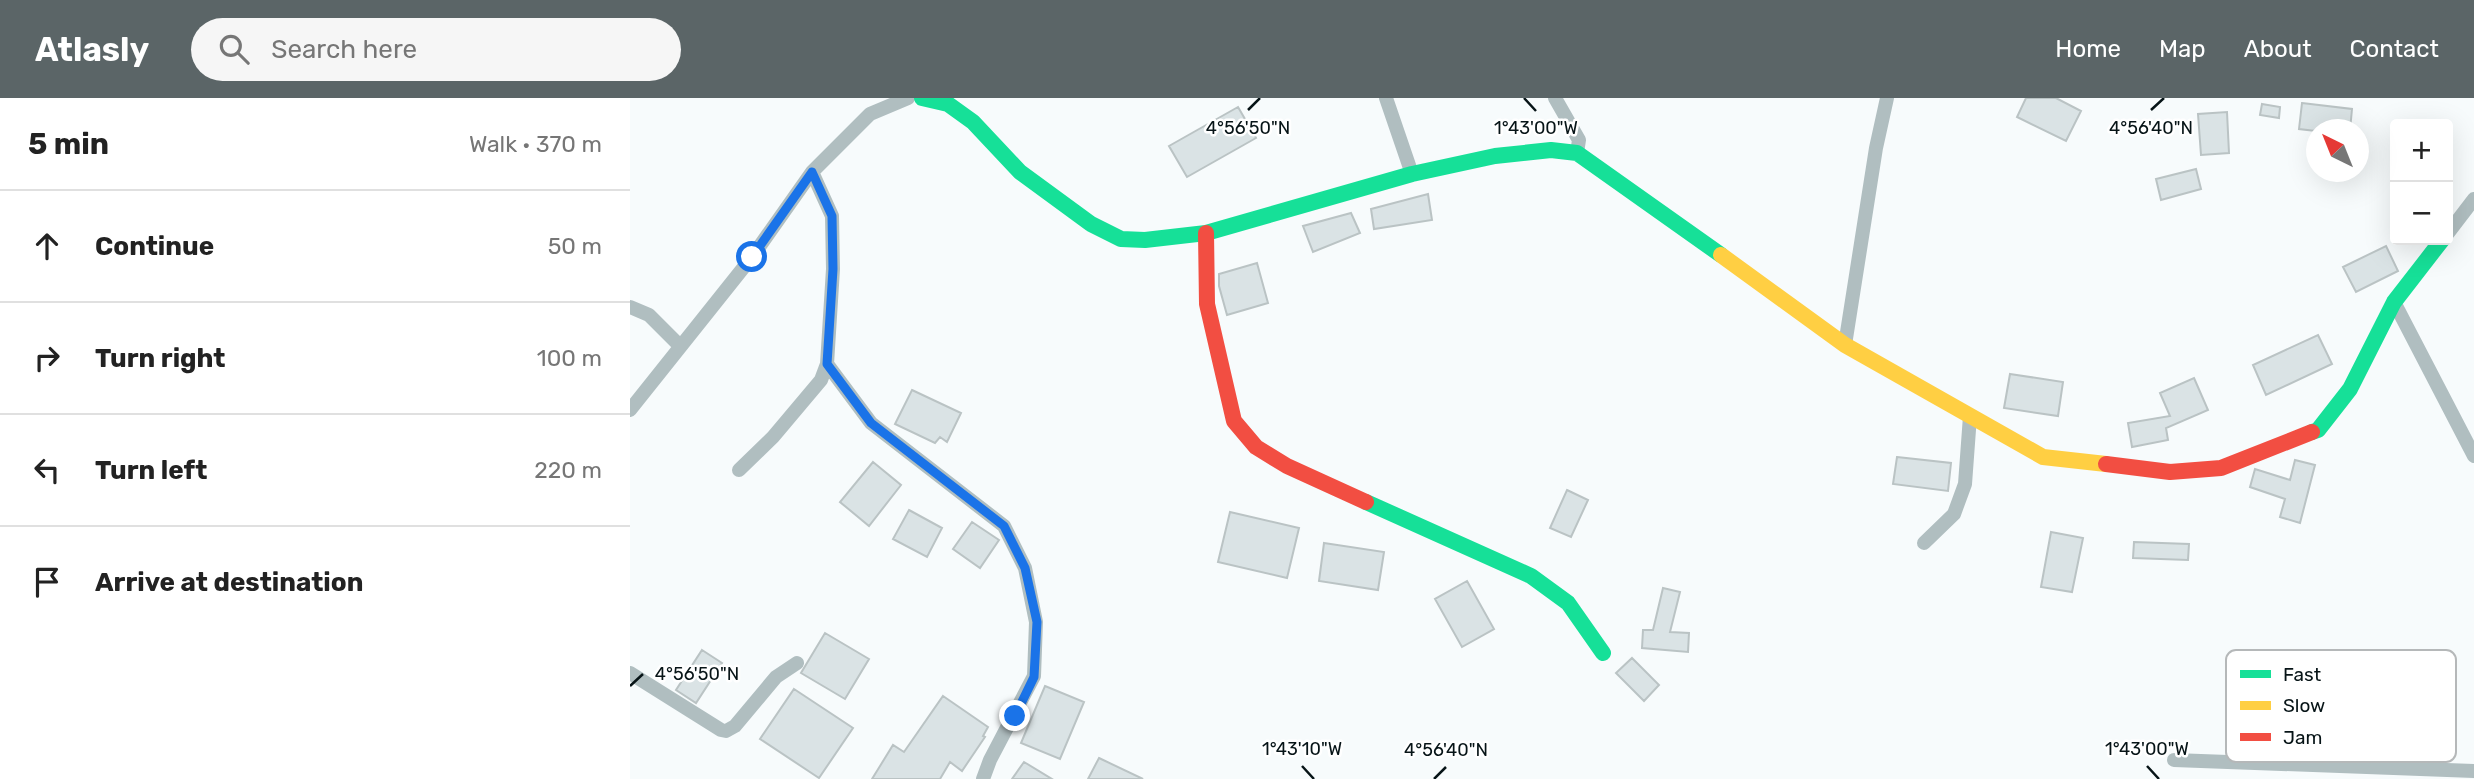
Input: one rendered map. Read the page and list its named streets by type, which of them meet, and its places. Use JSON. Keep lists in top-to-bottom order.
{
  "legend": ["Fast", "Slow", "Jam"],
  "north": "top left",
  "page": {
    "header": "Atlasly",
    "search": "Search here",
    "nav": [
      "Home",
      "Map",
      "About",
      "Contact"
    ],
    "heading": ["5 min", "Walk · 370 m"],
    "map_buttons": ["+", "−"],
    "list": [
      ["Continue", "50 m"],
      ["Turn right", "100 m"],
      ["Turn left", "220 m"],
      "Arrive at destination"
    ]
  },
  "coordinates": [
    "4°56'40\"N",
    "4°56'50\"N",
    "1°43'00\"W",
    "1°43'10\"W"
  ]
}
